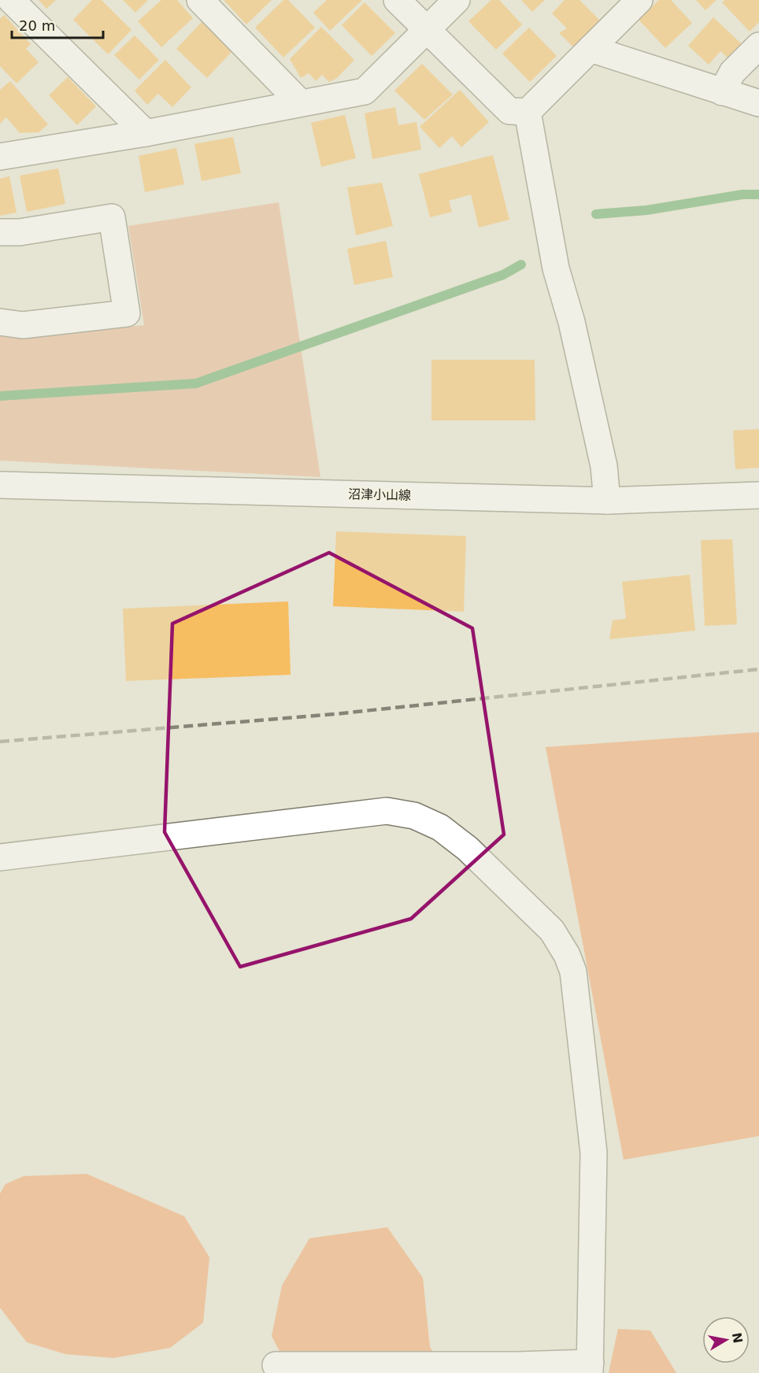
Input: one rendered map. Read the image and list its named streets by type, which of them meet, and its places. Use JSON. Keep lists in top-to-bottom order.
{
  "streets": {
    "street": ["沼津小山線"]
  },
  "scale_bar": "20 m",
  "north": "right"
}
